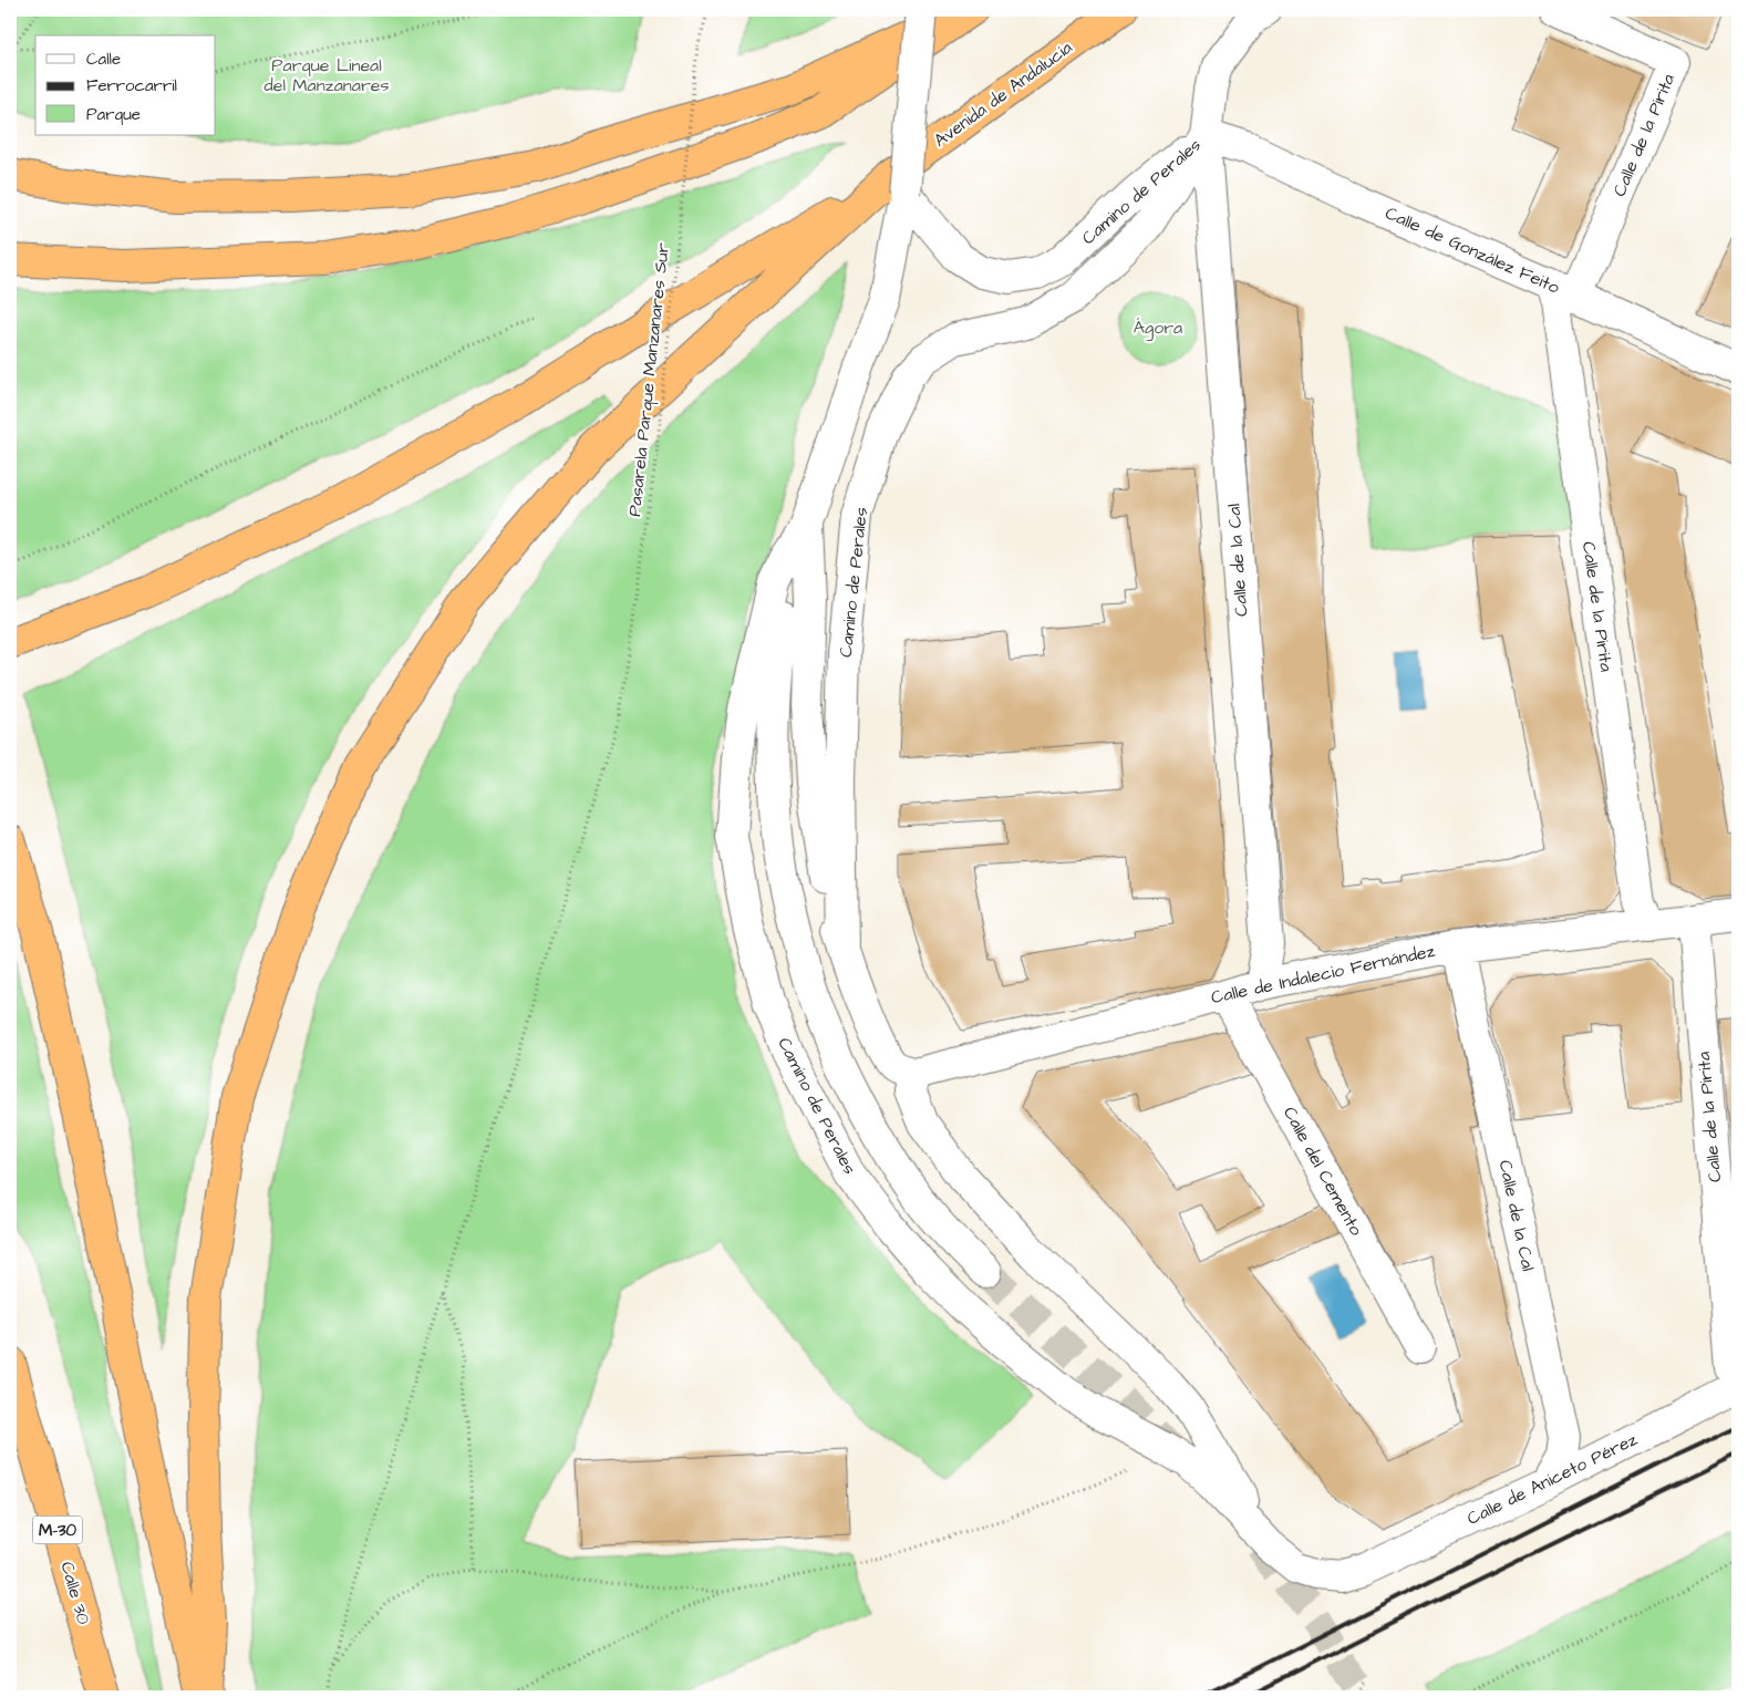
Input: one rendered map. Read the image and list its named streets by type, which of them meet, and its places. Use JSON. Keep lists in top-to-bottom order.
{
  "streets": {
    "highway": ["Avenida de Andalucía", "M-30", "Calle 30"],
    "street": [
      "Calle de la Pirita",
      "Camino de Perales",
      "Calle de González Feito",
      "Calle de la Cal",
      "Calle de Indalecio Fernández",
      "Calle del Cemento",
      "Calle de Aniceto Pérez"
    ],
    "path": ["Pasarela Parque Manzanares Sur"]
  },
  "crossings": [
    ["Avenida de Andalucía", "Camino de Perales"],
    ["Calle de la Pirita", "Calle de González Feito"],
    ["Calle de la Pirita", "Calle de Indalecio Fernández"],
    ["Camino de Perales", "Calle de González Feito"],
    ["Camino de Perales", "Calle de la Cal"],
    ["Camino de Perales", "Calle de Indalecio Fernández"],
    ["Camino de Perales", "Calle de Aniceto Pérez"],
    ["Calle de González Feito", "Calle de la Cal"],
    ["Calle de la Cal", "Calle de Indalecio Fernández"],
    ["Calle de la Cal", "Calle de Aniceto Pérez"],
    ["Calle de Indalecio Fernández", "Calle del Cemento"]
  ],
  "parks": ["Parque Lineal del Manzanares", "Ágora"],
  "legend": ["Calle", "Ferrocarril", "Parque"]
}
